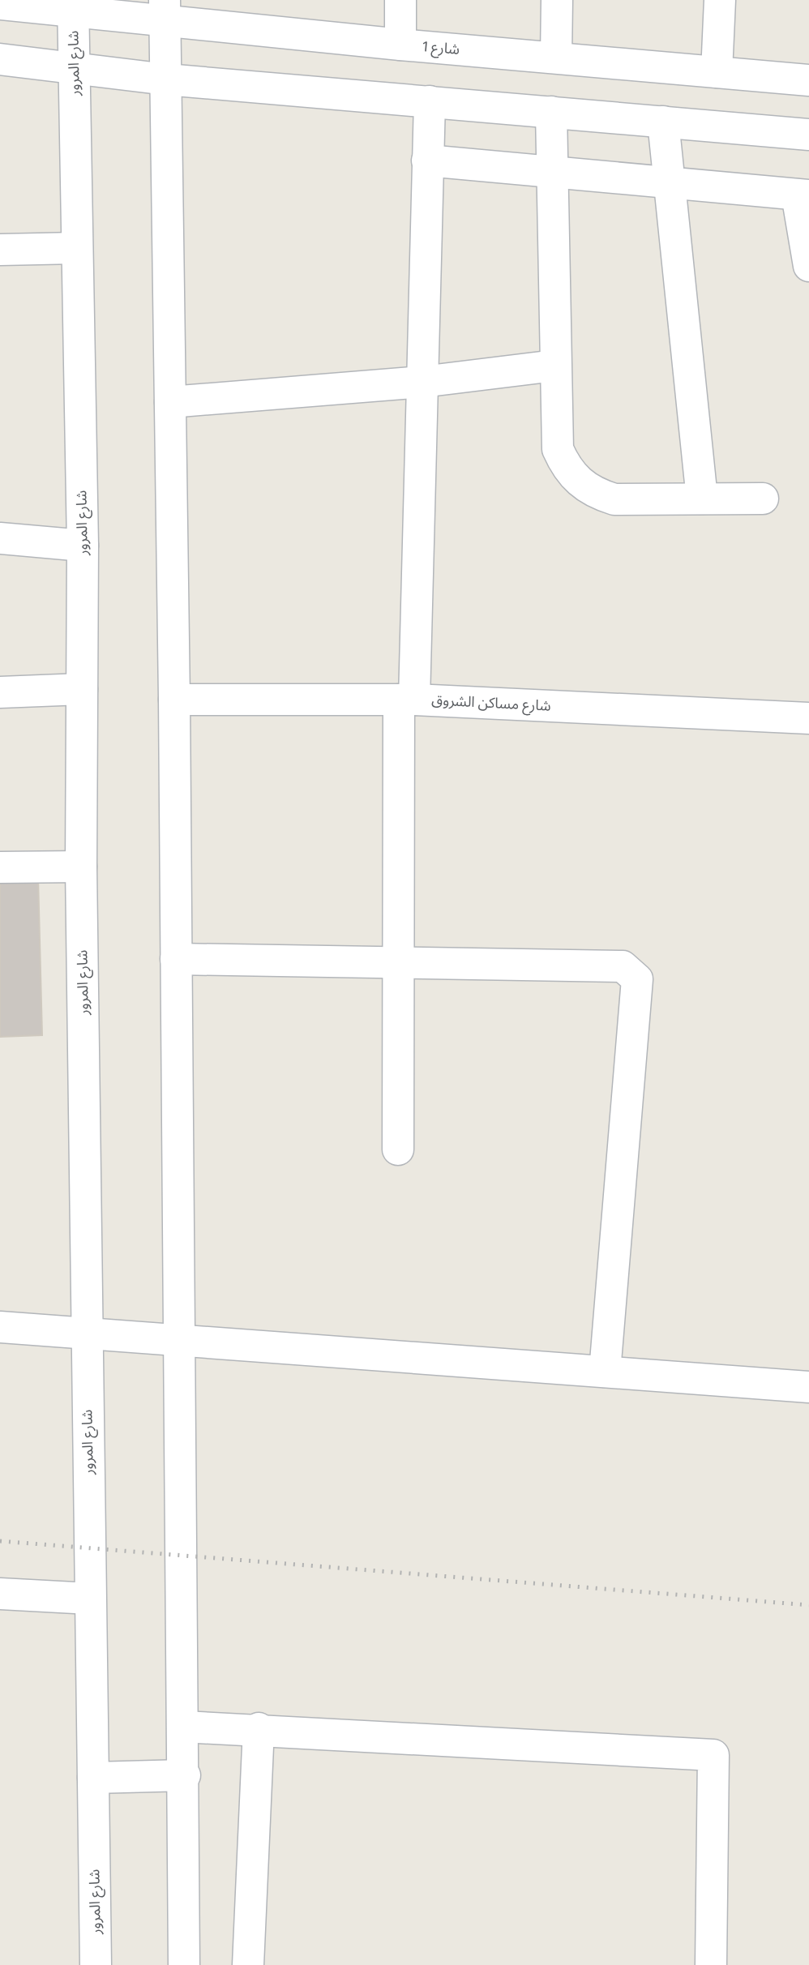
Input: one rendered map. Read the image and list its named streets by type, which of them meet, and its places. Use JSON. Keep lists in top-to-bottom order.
{
  "streets": {
    "street": ["شارع 1", "شارع المرور", "شارع مساكن الشروق"]
  },
  "crossings": [
    ["شارع 1", "شارع المرور"]
  ]
}
